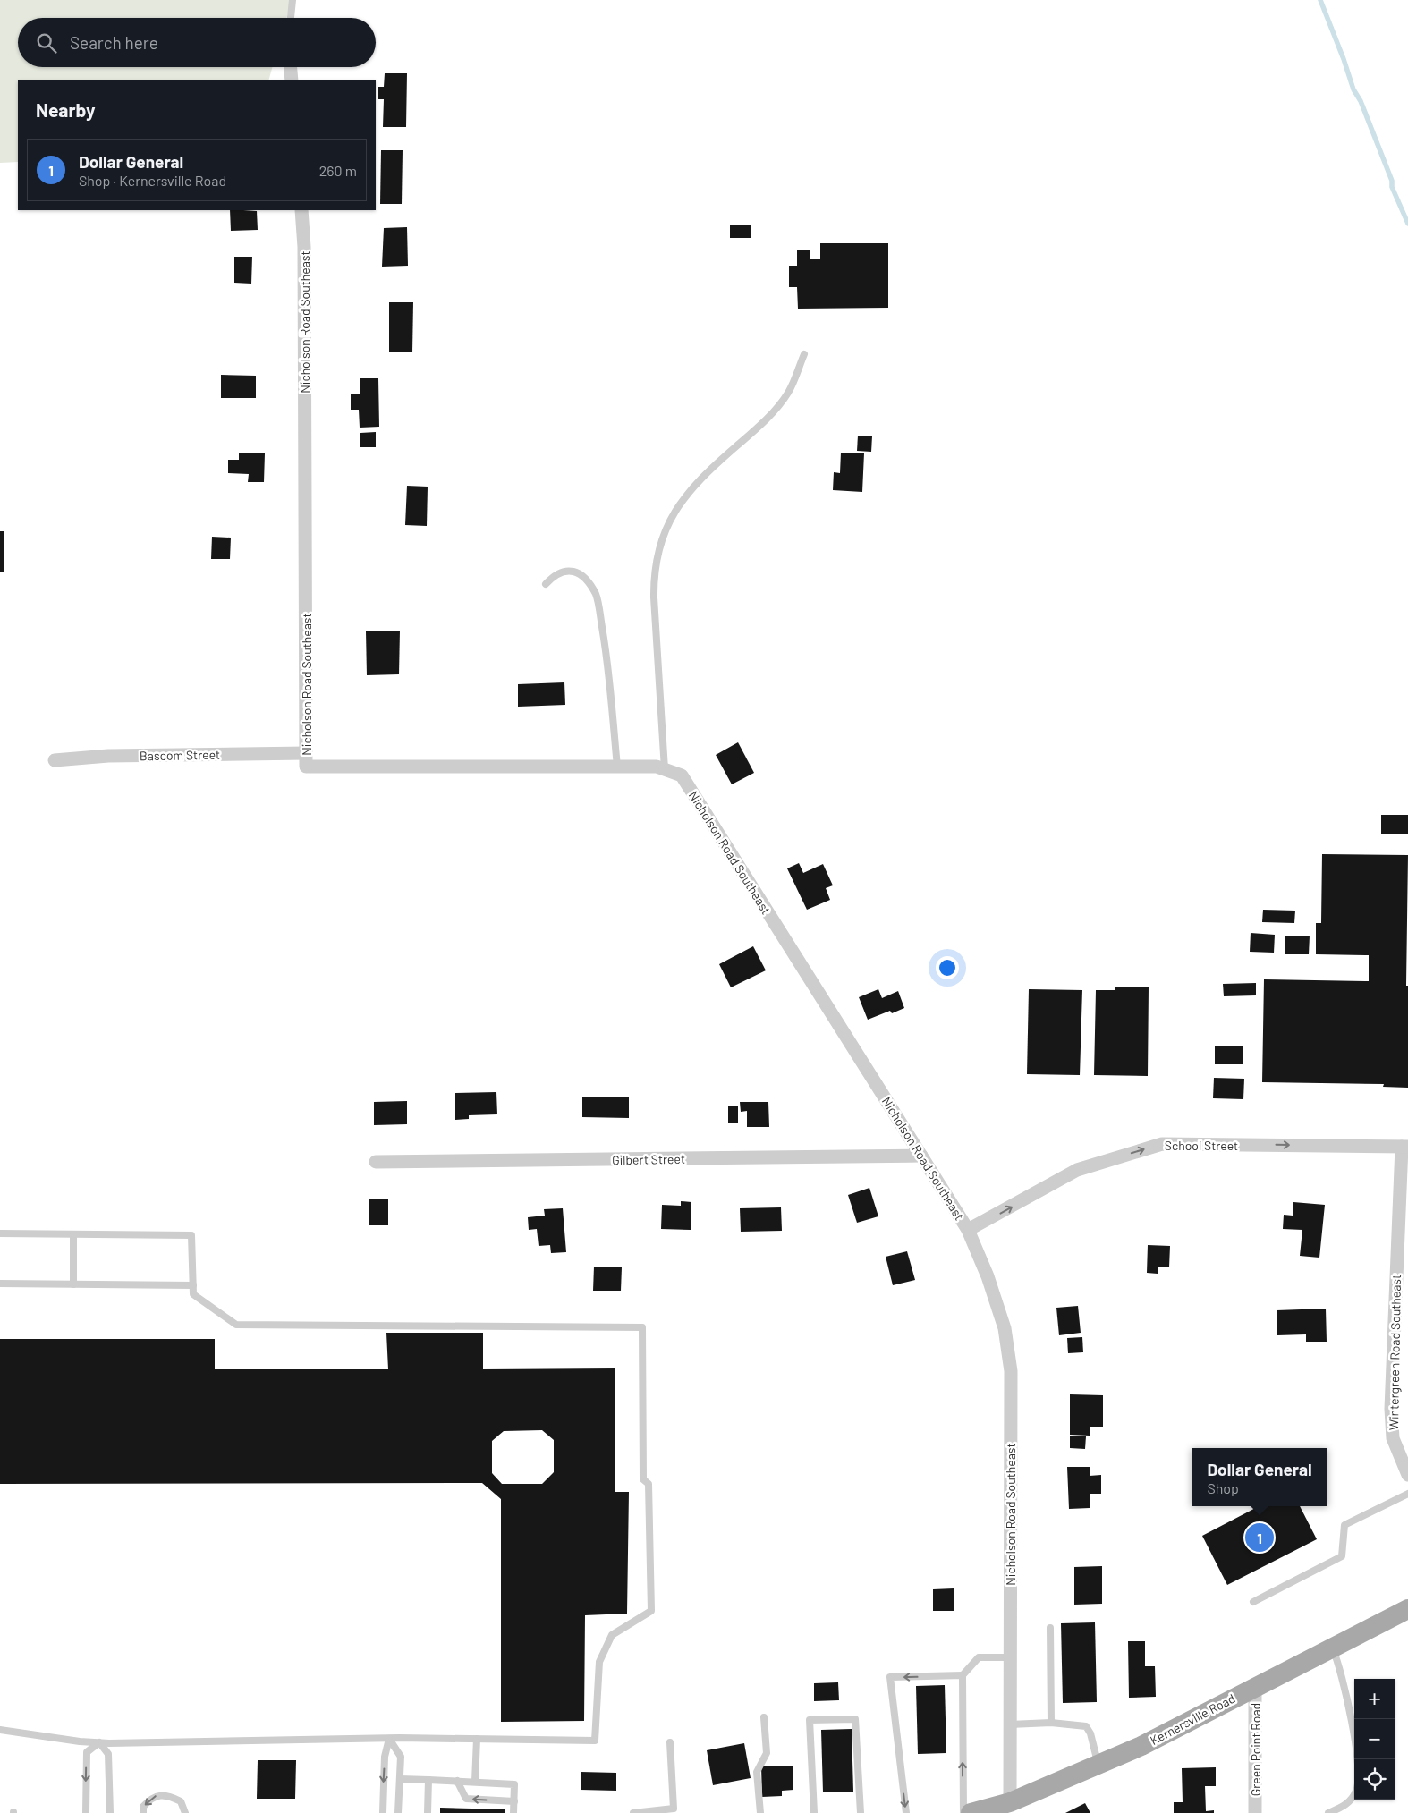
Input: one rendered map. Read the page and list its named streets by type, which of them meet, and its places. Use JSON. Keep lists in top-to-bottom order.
{
  "streets": {
    "main road": ["Kernersville Road"],
    "street": [
      "Nicholson Road Southeast",
      "Bascom Street",
      "School Street",
      "Gilbert Street",
      "Wintergreen Road Southeast",
      "Green Point Road"
    ]
  },
  "crossings": [
    ["Nicholson Road Southeast", "Bascom Street"],
    ["Nicholson Road Southeast", "School Street"],
    ["Nicholson Road Southeast", "Gilbert Street"],
    ["Nicholson Road Southeast", "Kernersville Road"],
    ["School Street", "Wintergreen Road Southeast"],
    ["Kernersville Road", "Green Point Road"]
  ],
  "one_way": ["School Street"],
  "page": {
    "search": "Search here",
    "heading": "Nearby",
    "list": [
      {
        "mark": "1",
        "name": "Dollar General",
        "note": "Shop · Kernersville Road",
        "value": "260 m"
      }
    ],
    "popup": ["Dollar General", "Shop"],
    "pins": "1",
    "map_buttons": ["+", "−"]
  }
}
